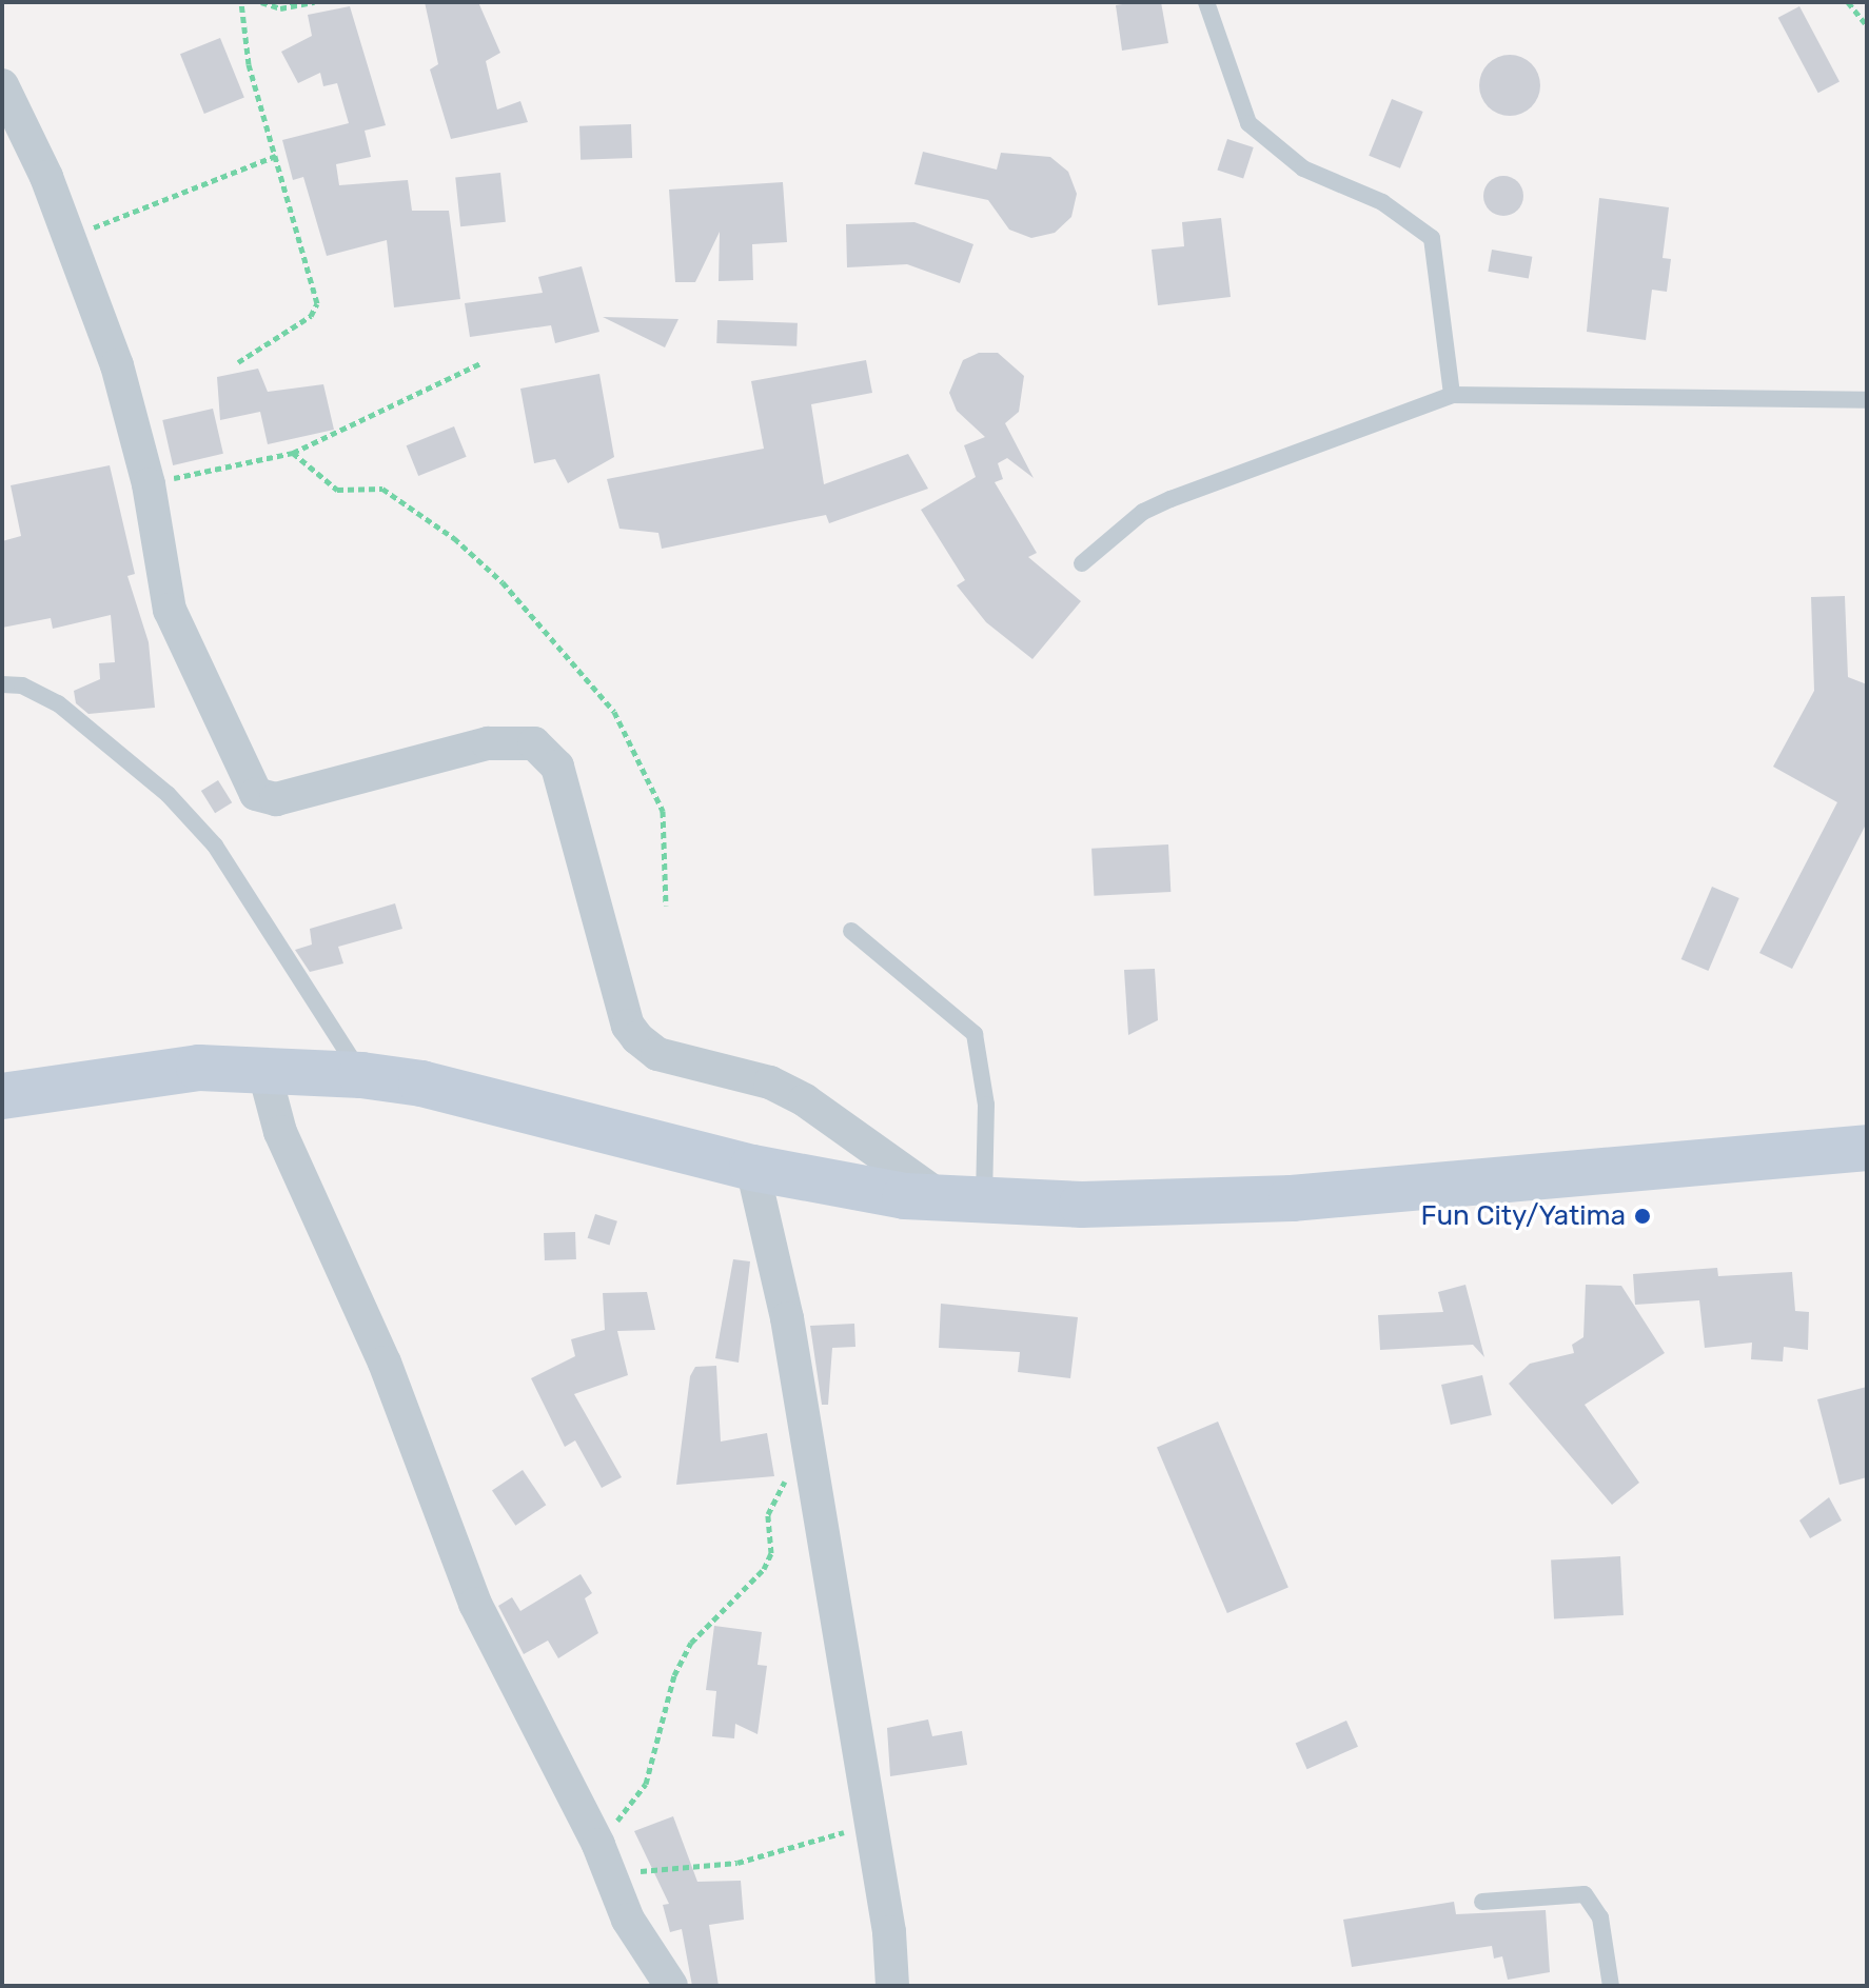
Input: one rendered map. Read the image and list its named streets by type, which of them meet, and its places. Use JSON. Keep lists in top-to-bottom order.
{
  "places": ["Fun City/Yatima"]
}
